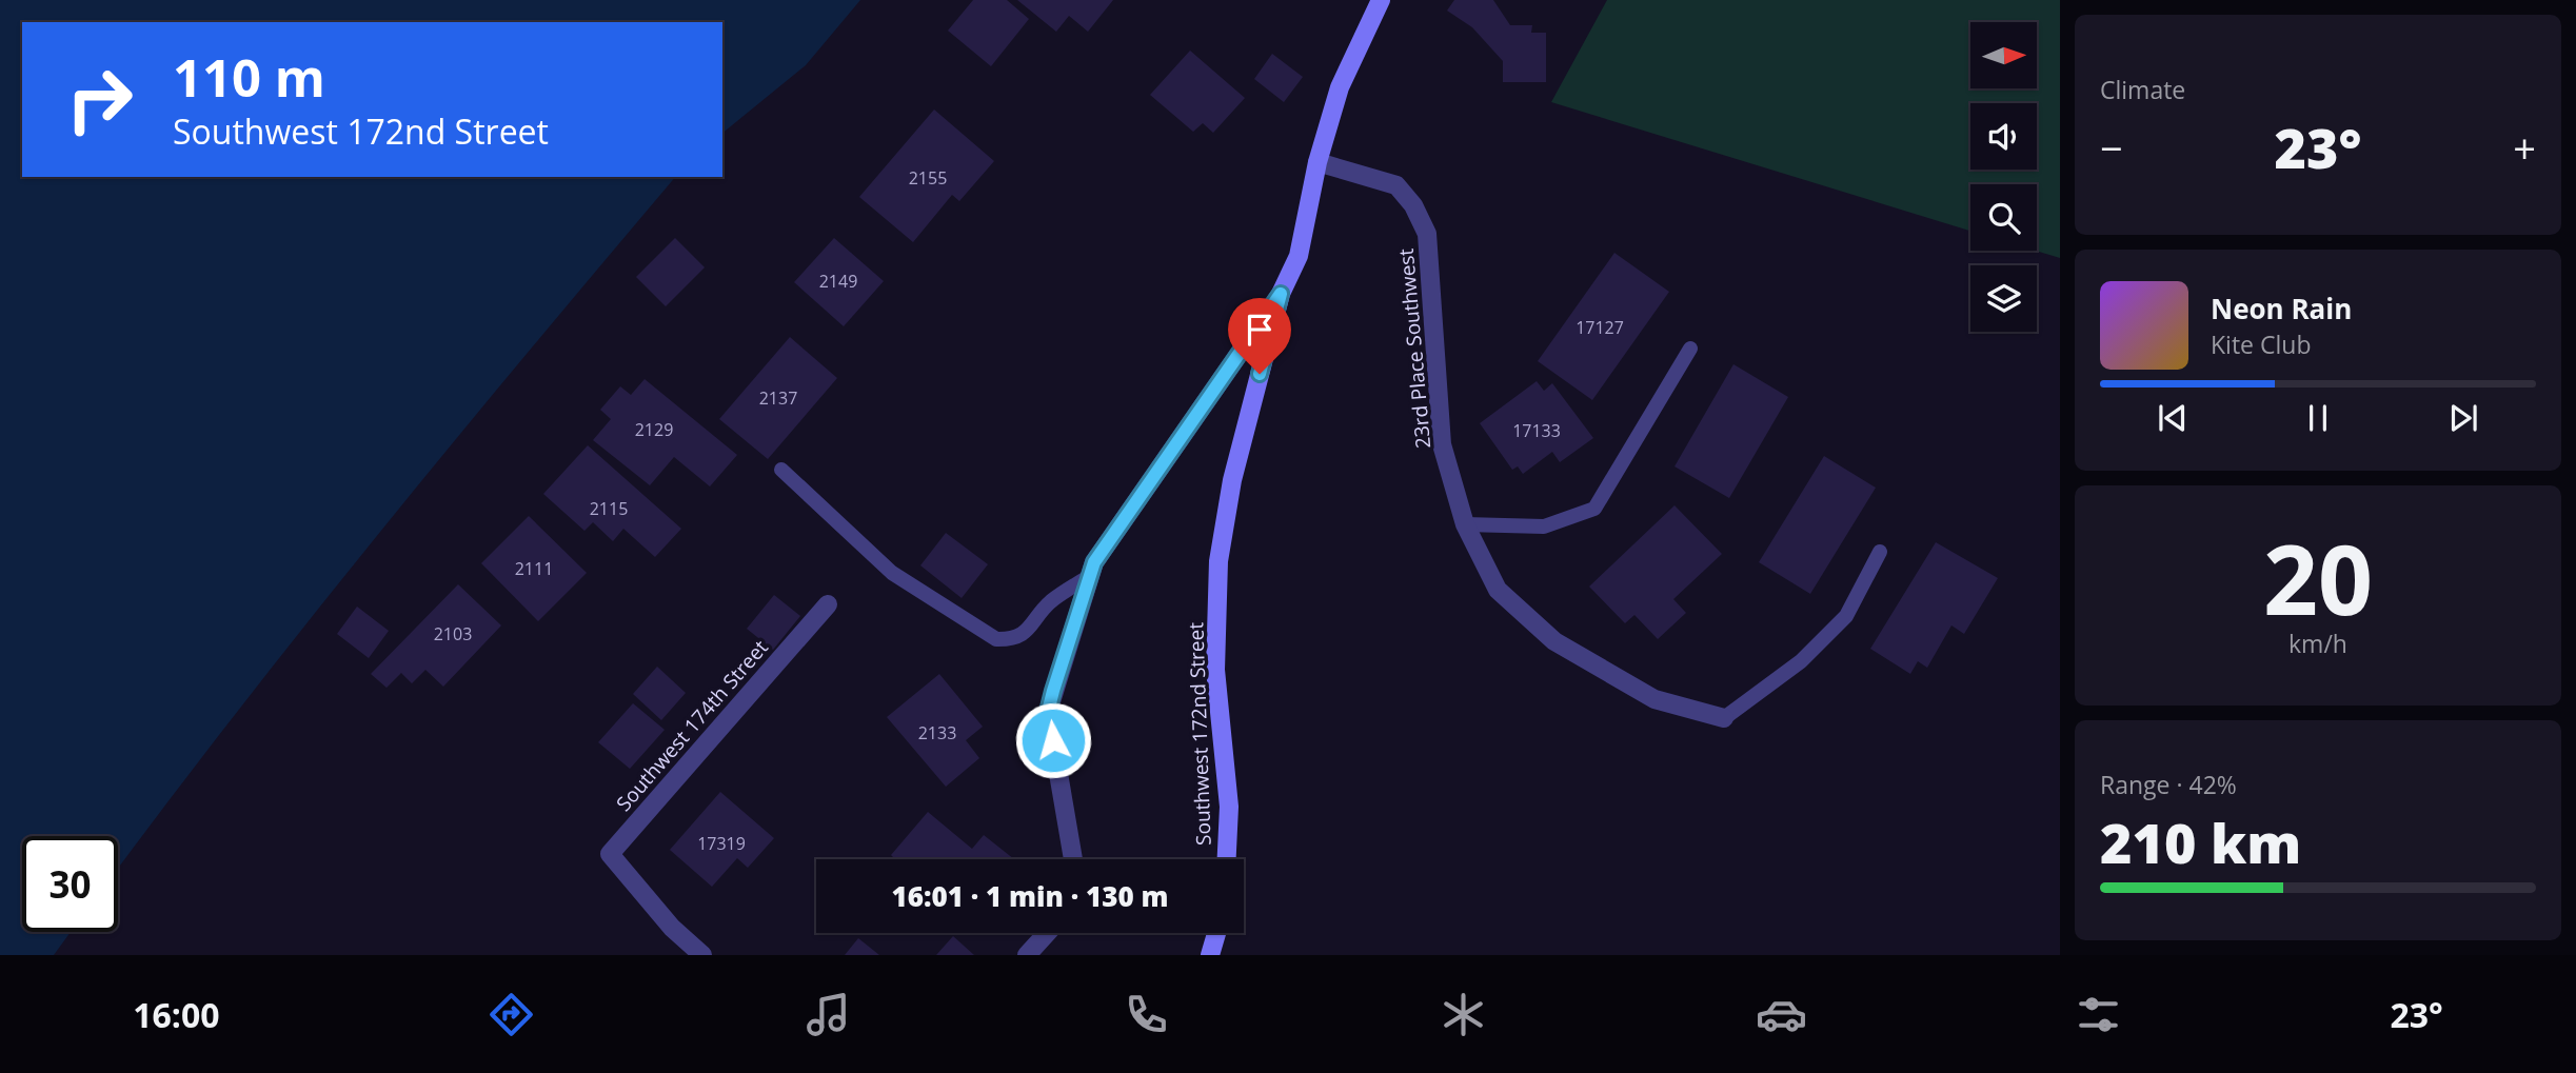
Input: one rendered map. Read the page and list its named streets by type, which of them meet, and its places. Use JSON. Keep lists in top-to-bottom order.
{
  "streets": {
    "street": ["23rd Place Southwest", "Southwest 174th Street", "Southwest 172nd Street"]
  },
  "crossings": [
    ["23rd Place Southwest", "Southwest 172nd Street"]
  ],
  "house_numbers": [
    "2155",
    "2149",
    "17127",
    "2137",
    "2129",
    "17133",
    "2115",
    "2111",
    "2103",
    "2133",
    "17319"
  ],
  "north": "right",
  "page": {
    "tile": [
      "Climate",
      ["20", "km/h"],
      ["Range · 42%", "210 km"]
    ],
    "turn": ["110 m", "Southwest 172nd Street"],
    "heat": ["−", "23°", "+"],
    "song": ["Neon Rain", "Kite Club"],
    "limit": "30",
    "trip": "16:01 · 1 min · 130 m",
    "tabs": ["16:00", "23°"]
  }
}
